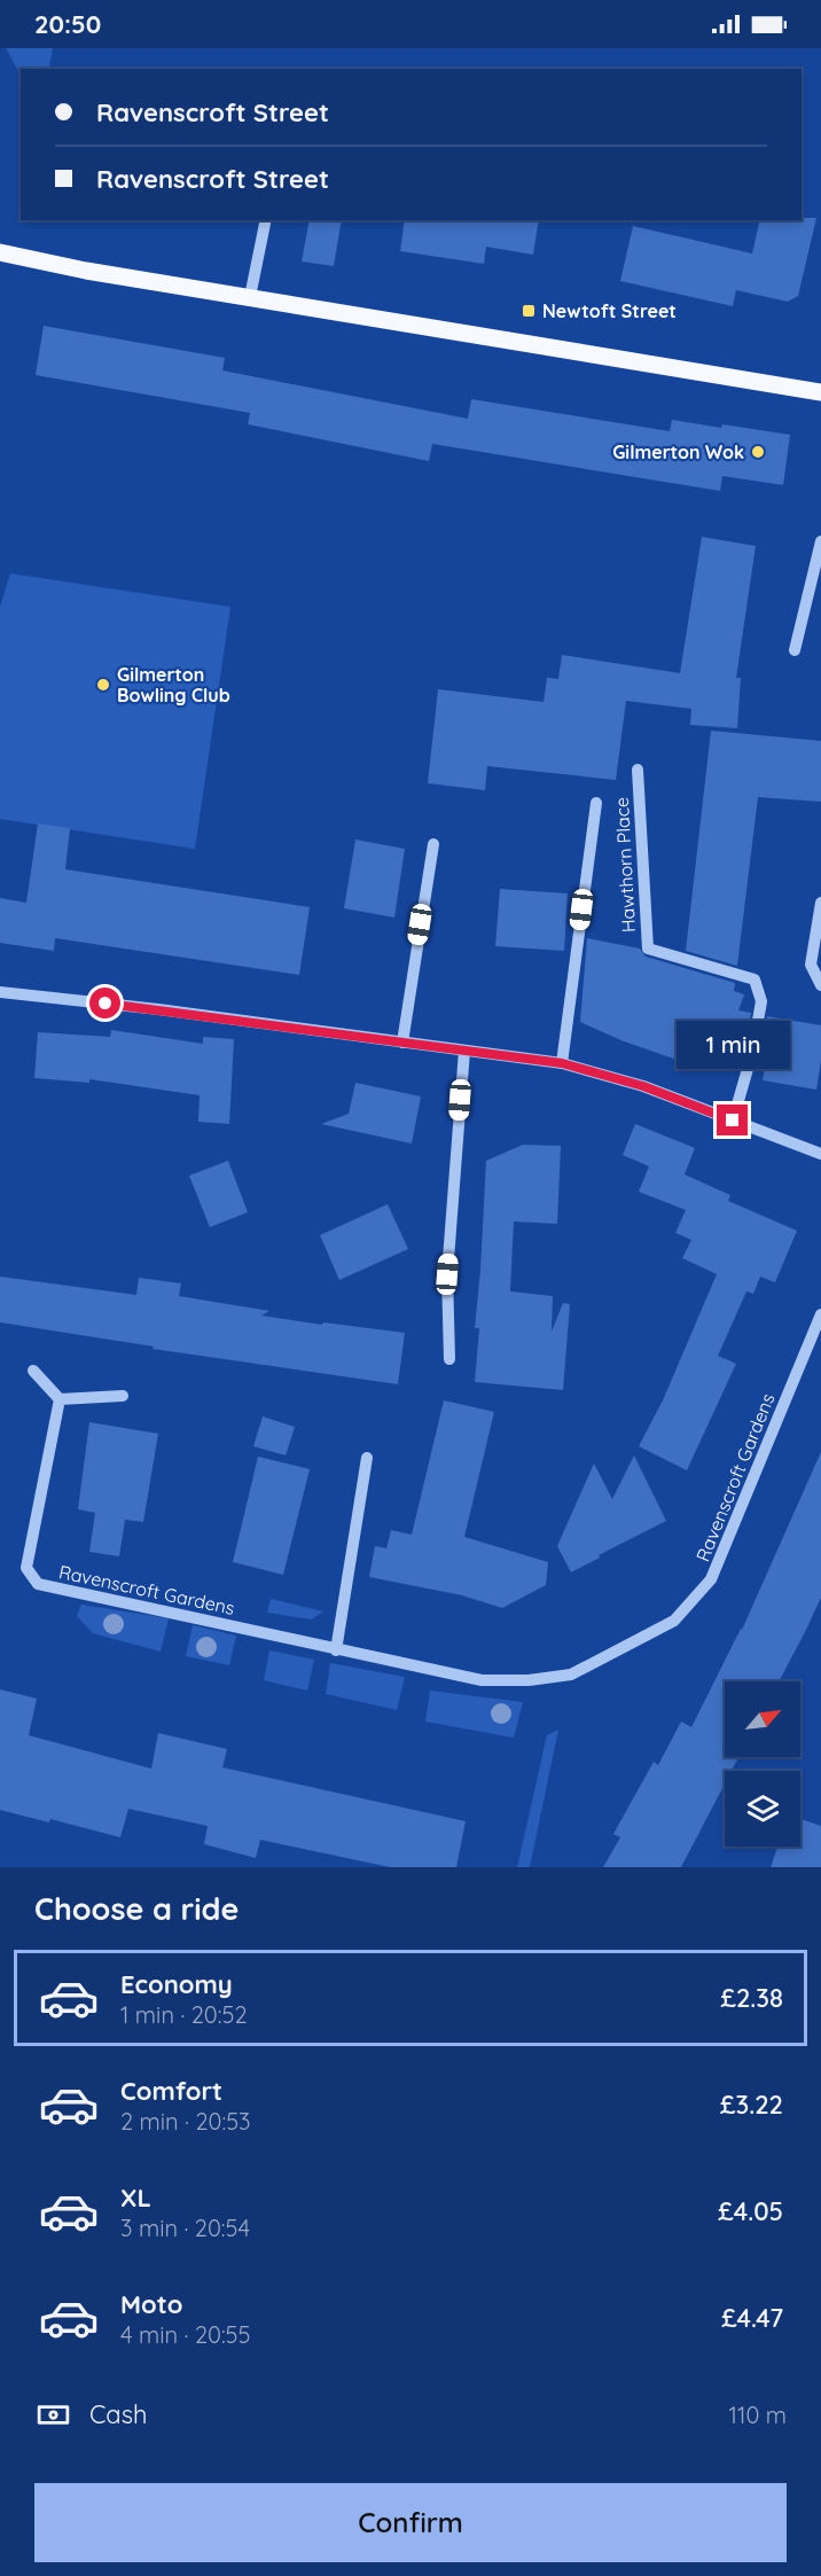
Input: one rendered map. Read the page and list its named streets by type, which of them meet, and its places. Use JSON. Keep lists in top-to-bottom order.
{
  "streets": {
    "street": ["Hawthorn Place", "Ravenscroft Gardens"]
  },
  "places": {
    "transit": ["Newtoft Street"],
    "other": ["Gilmerton Wok", "Gilmerton Bowling Club"]
  },
  "north": "top right",
  "page": {
    "status": "20:50",
    "banner": ["Ravenscroft Street", "Ravenscroft Street"],
    "bubble": "1 min",
    "heading": "Choose a ride",
    "list": [
      {
        "name": "Economy",
        "note": "1 min · 20:52",
        "value": "£2.38"
      },
      {
        "name": "Comfort",
        "note": "2 min · 20:53",
        "value": "£3.22"
      },
      {
        "name": "XL",
        "note": "3 min · 20:54",
        "value": "£4.05"
      },
      {
        "name": "Moto",
        "note": "4 min · 20:55",
        "value": "£4.47"
      }
    ],
    "pay": ["Cash", "110 m"],
    "buttons": "Confirm"
  }
}
